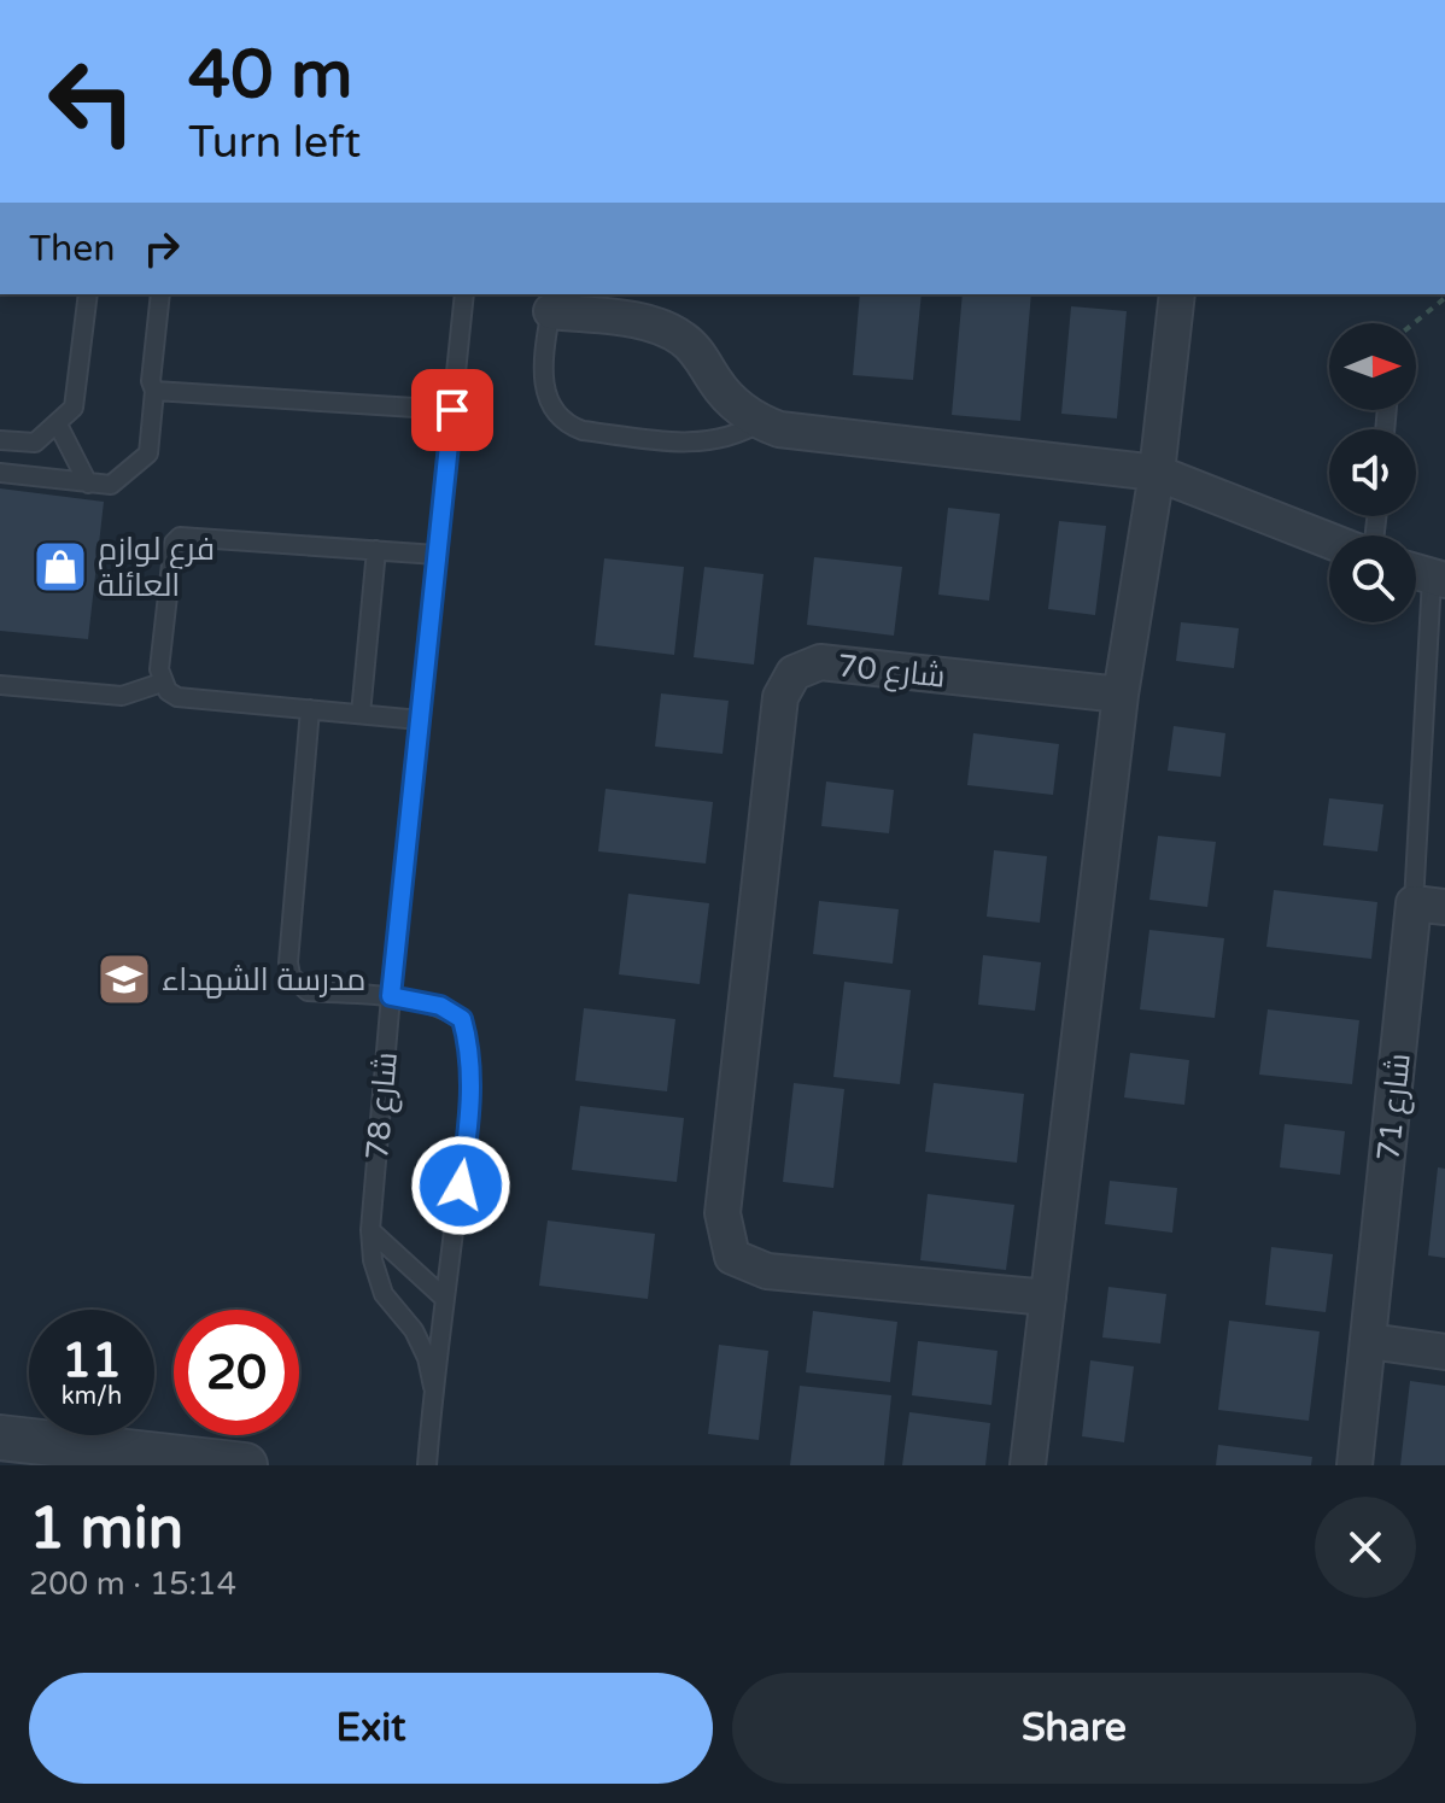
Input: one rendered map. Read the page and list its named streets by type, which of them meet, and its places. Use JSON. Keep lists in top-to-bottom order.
{
  "streets": {
    "street": ["شارع 70", "شارع 71"],
    "lane": ["شارع 78"]
  },
  "places": {
    "shop": ["فرع لوازم العائلة"],
    "school or university": ["مدرسة الشهداء"]
  },
  "north": "right",
  "page": {
    "turn": ["40 m", "Turn left"],
    "then": "Then",
    "speed": "11 km/h",
    "limit": "20",
    "heading": ["1 min", "200 m · 15:14"],
    "buttons": ["Exit", "Share"]
  }
}
